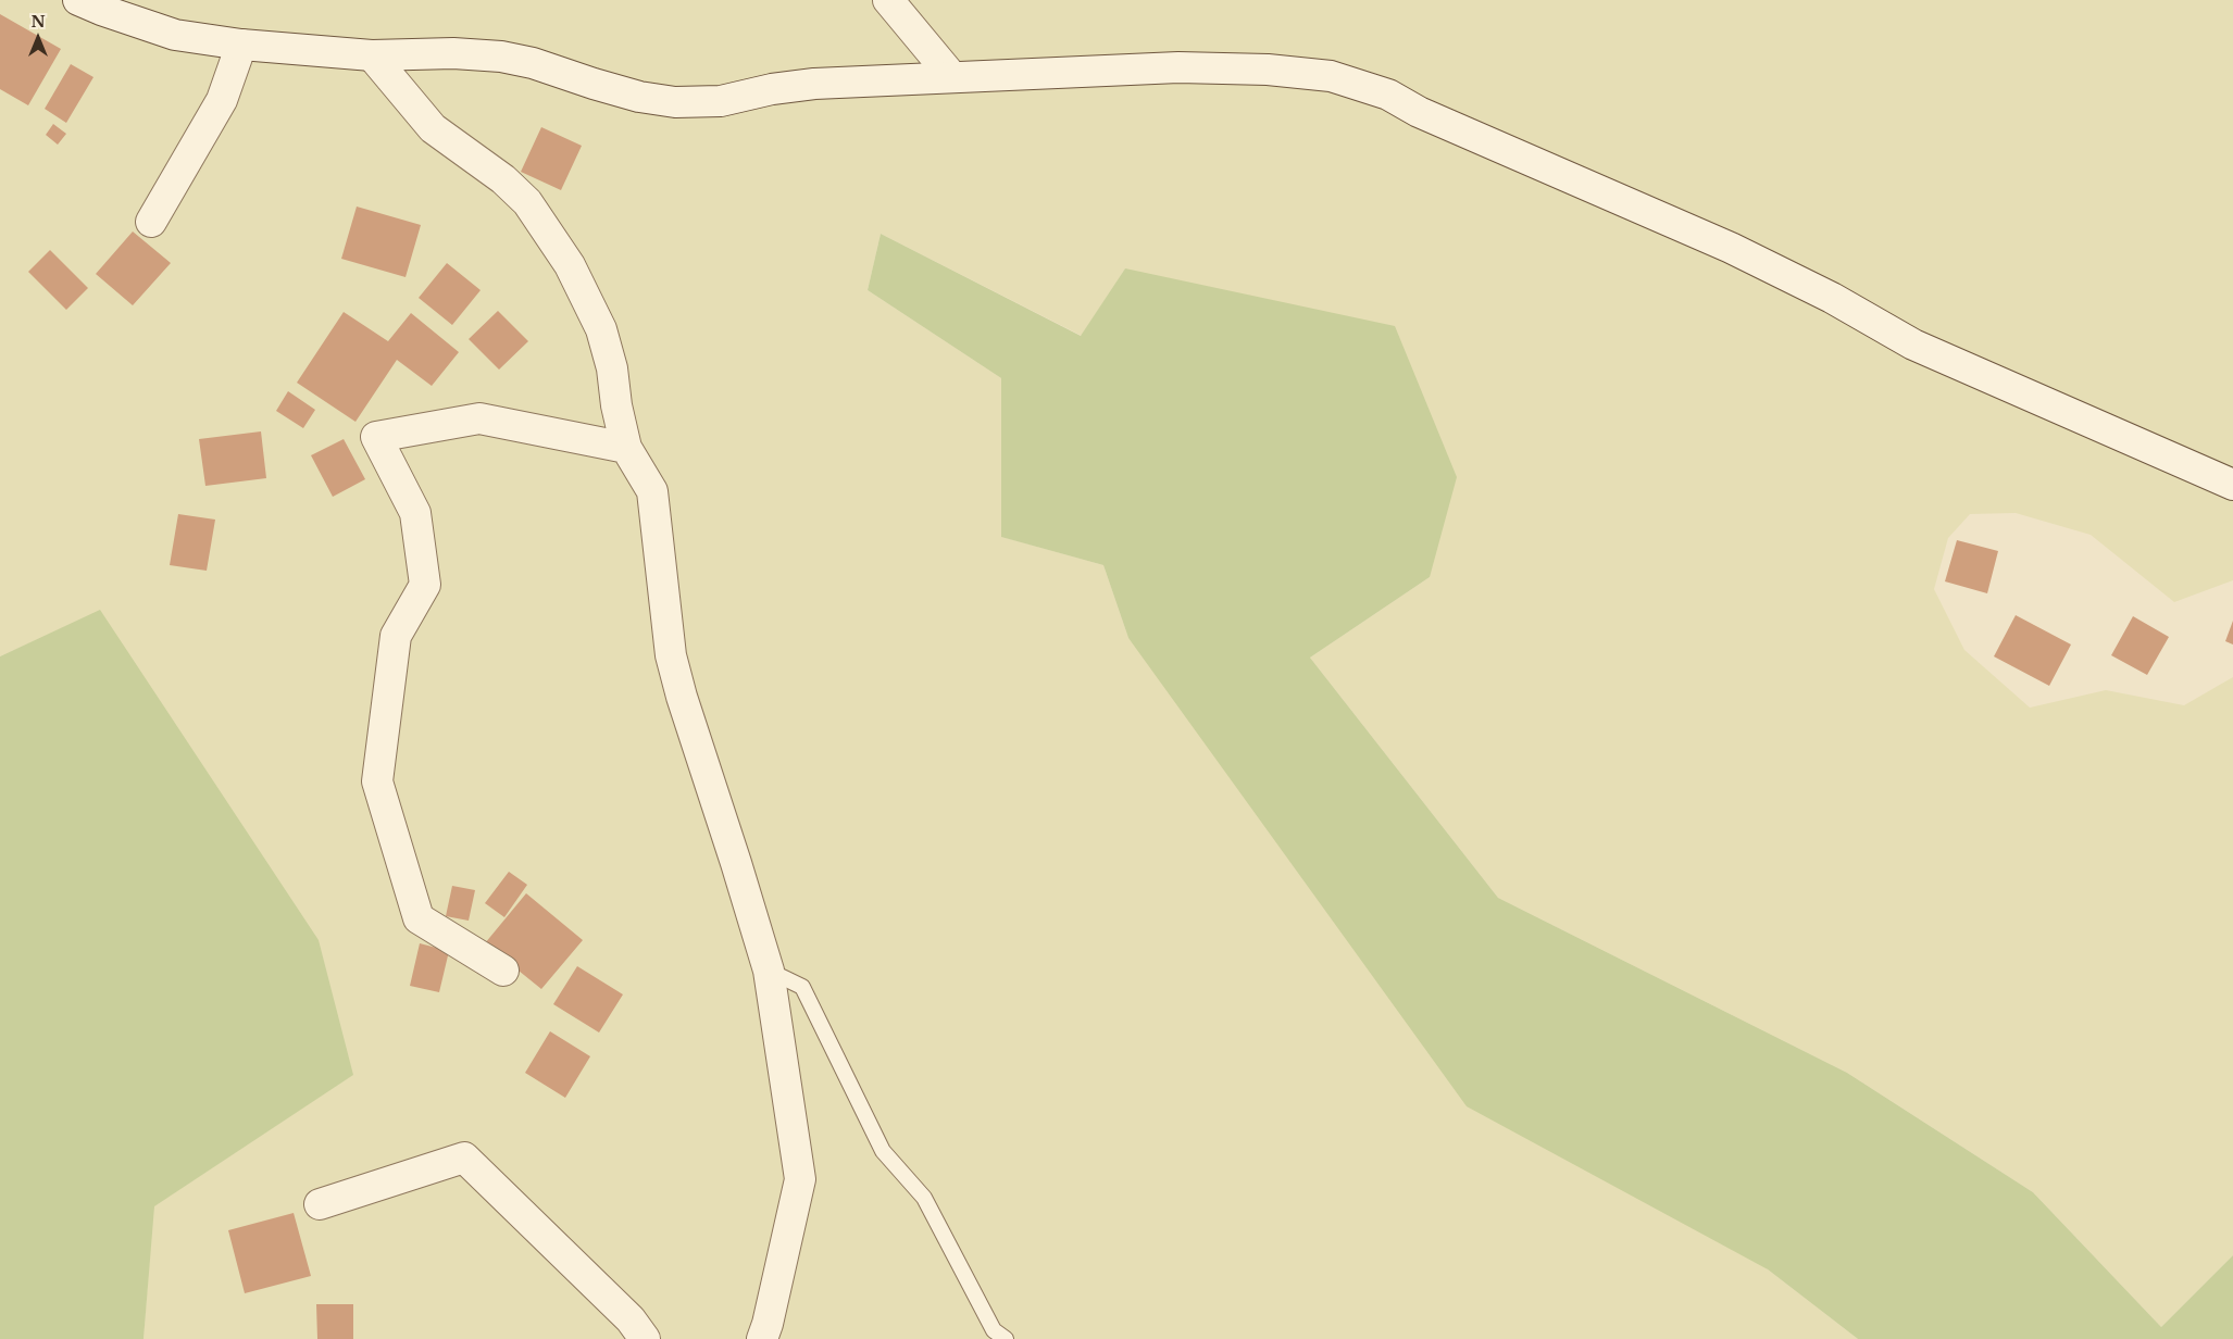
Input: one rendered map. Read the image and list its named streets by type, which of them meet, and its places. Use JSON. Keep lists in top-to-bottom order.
{
  "north": "top"
}
